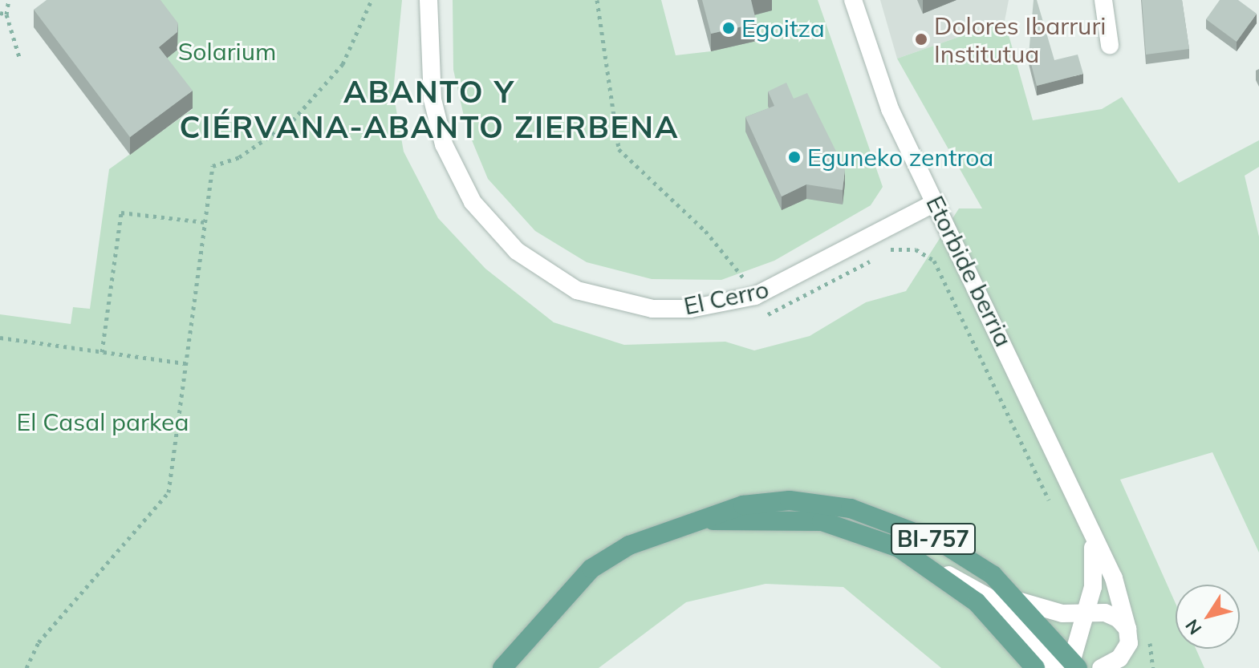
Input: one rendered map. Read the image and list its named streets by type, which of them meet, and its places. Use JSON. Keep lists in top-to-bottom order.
{
  "streets": {
    "main road": ["BI-757"],
    "street": ["Etorbide berria", "El Cerro"]
  },
  "crossings": [
    ["Etorbide berria", "El Cerro"],
    ["Etorbide berria", "BI-757"]
  ],
  "districts": ["ABANTO Y CIÉRVANA-ABANTO ZIERBENA"],
  "parks": ["Solarium", "El Casal parkea"],
  "places": ["Egoitza", "Dolores Ibarruri Institutua", "Eguneko zentroa"],
  "north": "bottom left"
}
